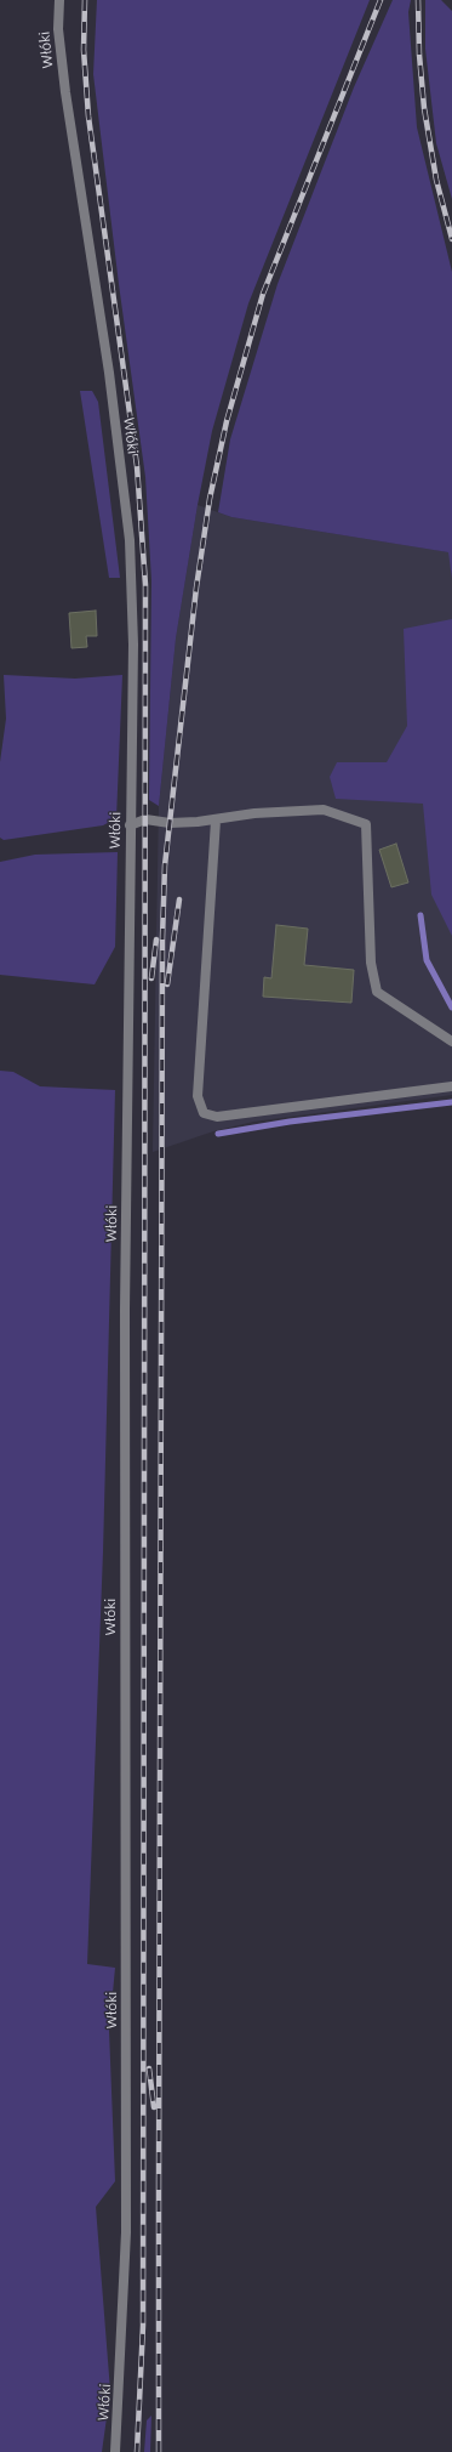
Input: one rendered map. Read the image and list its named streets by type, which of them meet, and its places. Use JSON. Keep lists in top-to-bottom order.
{
  "streets": {
    "street": ["Włóki"]
  }
}
